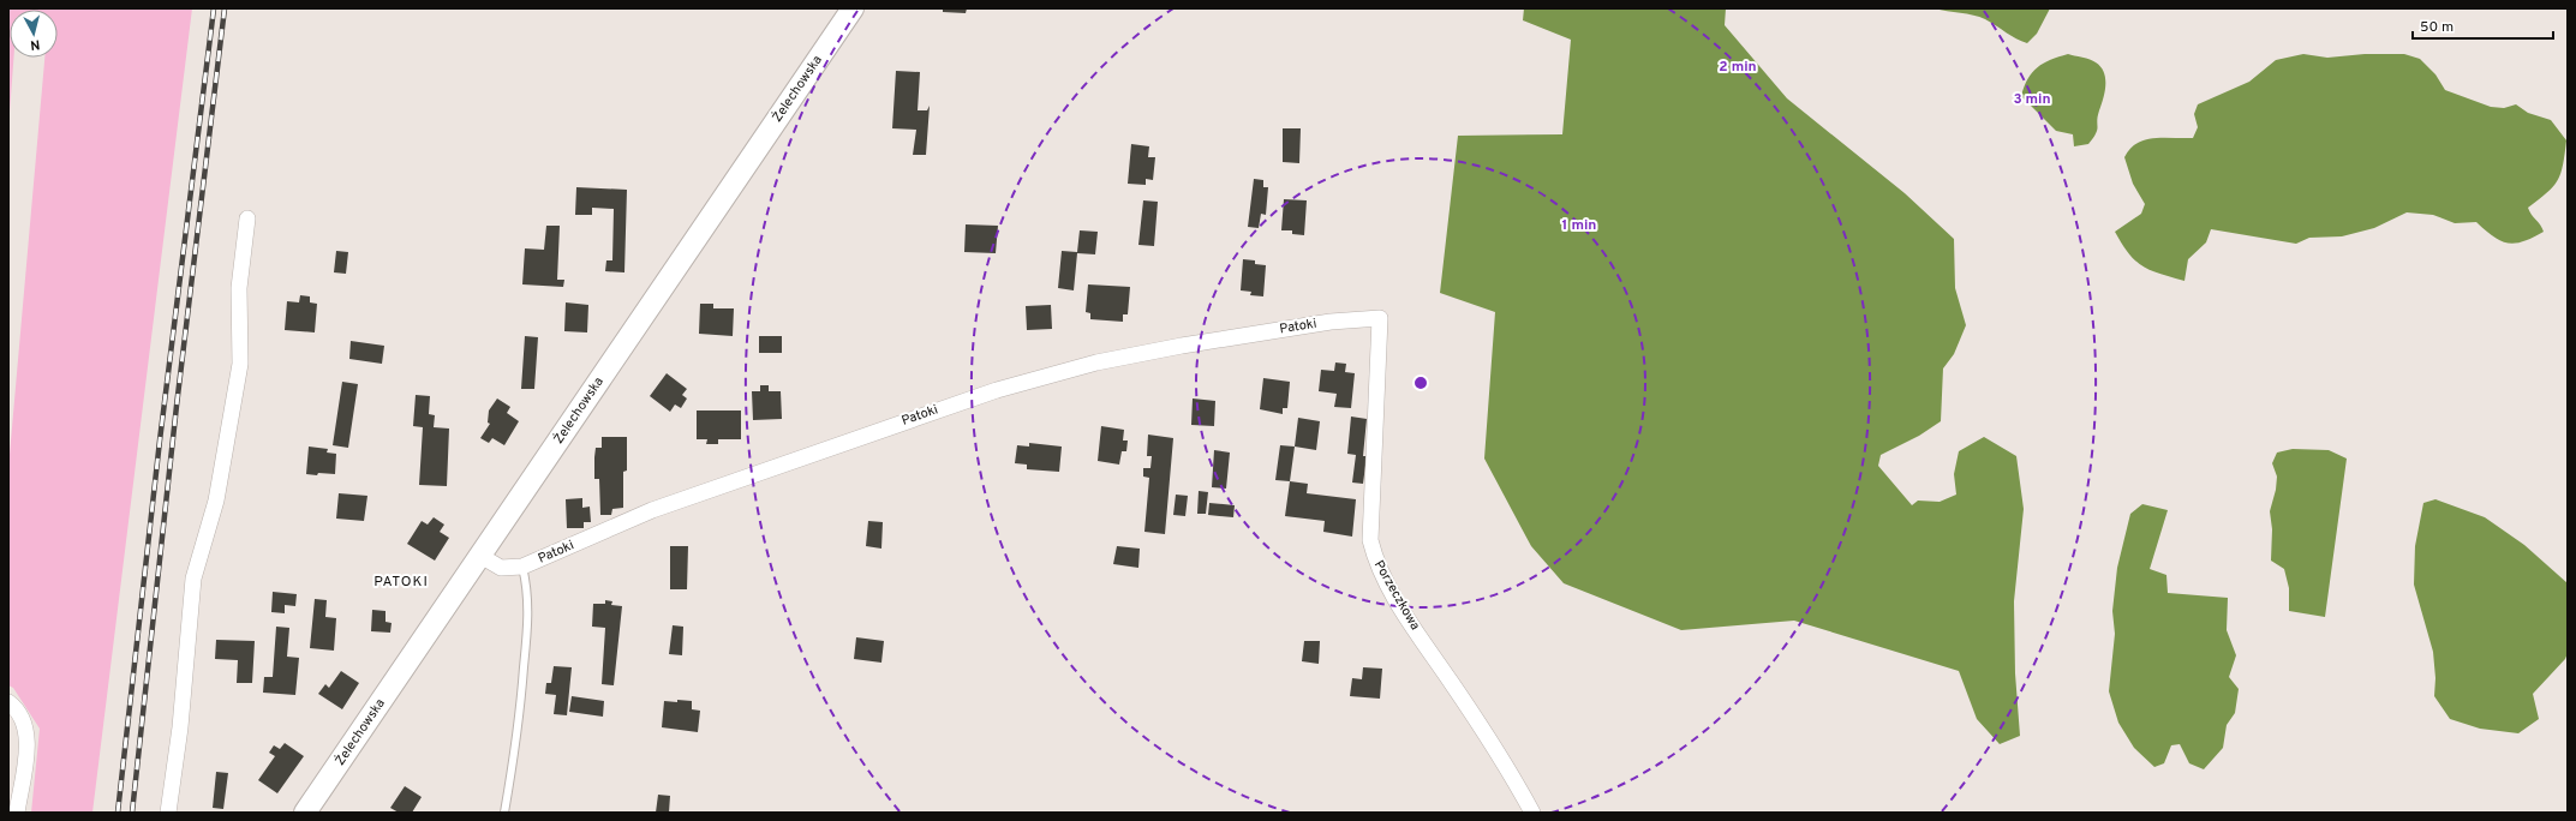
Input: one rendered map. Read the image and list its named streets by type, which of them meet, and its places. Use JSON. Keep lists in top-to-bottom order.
{
  "streets": {
    "main road": ["Żelechowska"],
    "street": ["Patoki", "Porzeczkowa"]
  },
  "crossings": [
    ["Żelechowska", "Patoki"],
    ["Patoki", "Porzeczkowa"]
  ],
  "districts": ["PATOKI"],
  "scale_bar": "50 m",
  "north": "bottom",
  "rings": ["2 min", "3 min", "1 min"]
}
